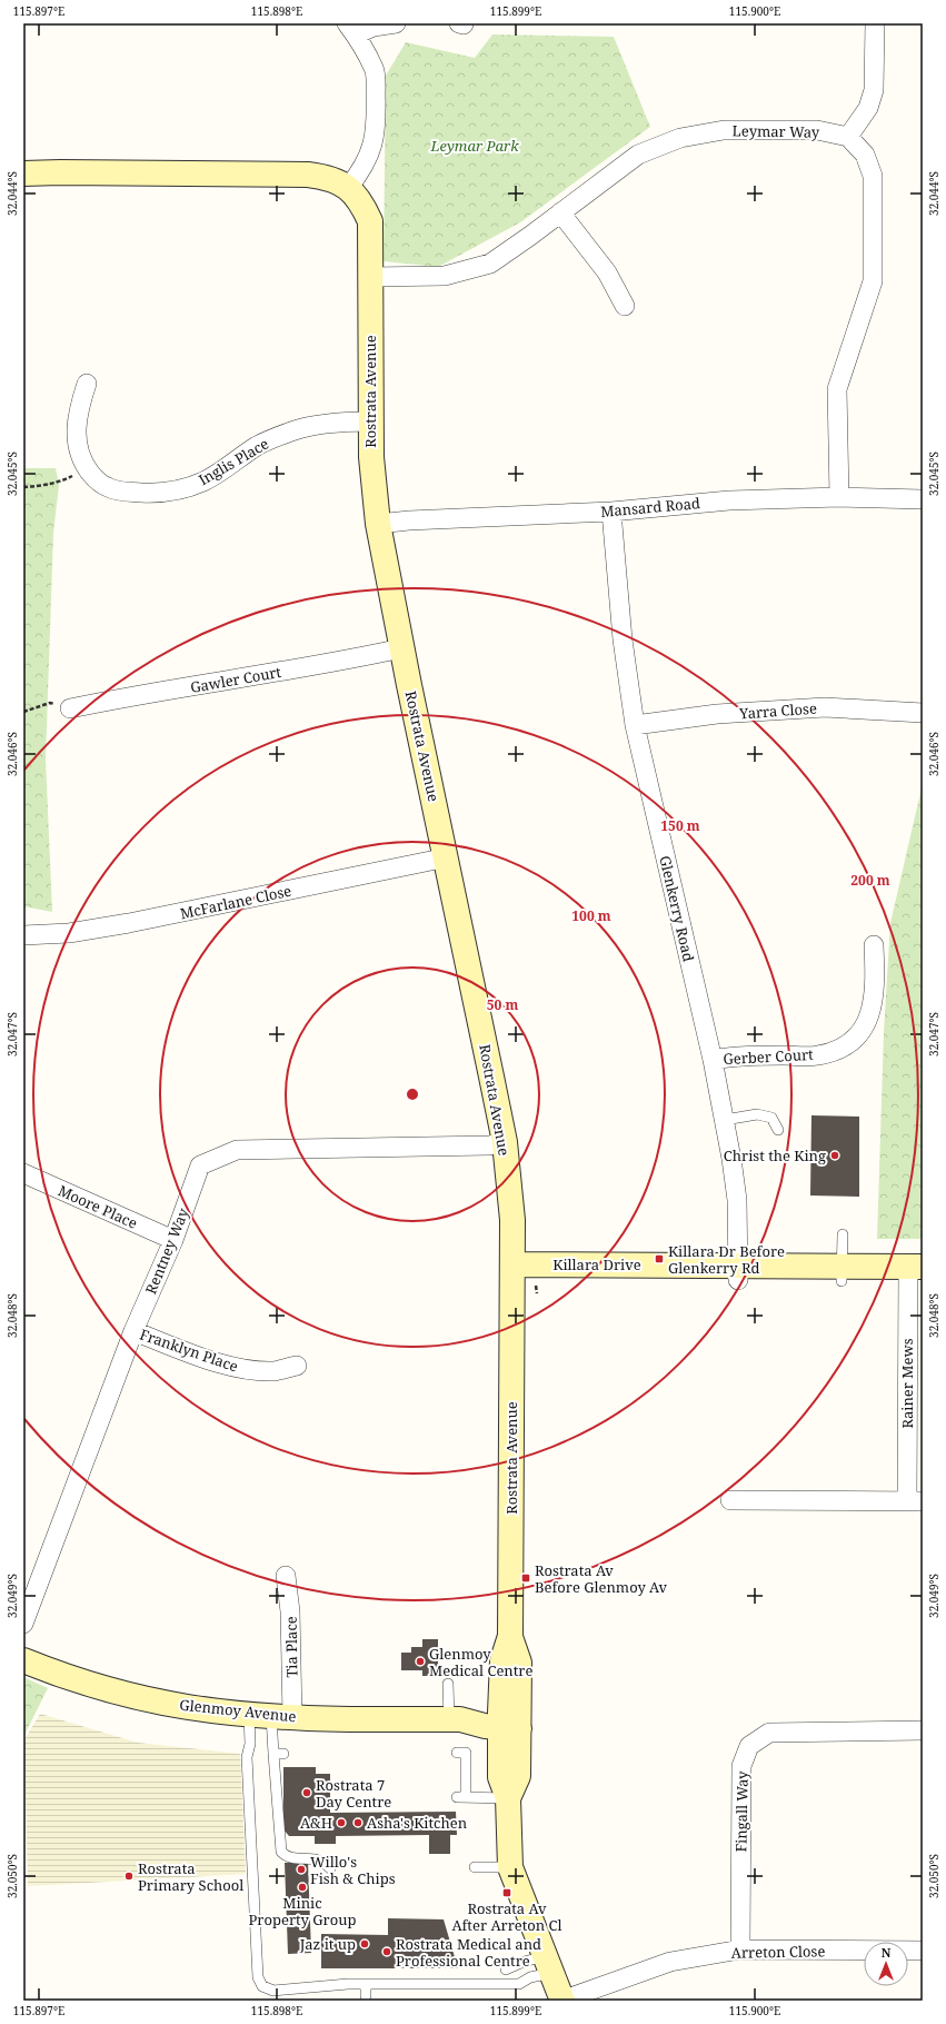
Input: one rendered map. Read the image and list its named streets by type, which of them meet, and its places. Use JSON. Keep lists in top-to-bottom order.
{
  "streets": {
    "street": [
      "Leymar Way",
      "Rostrata Avenue",
      "Inglis Place",
      "Mansard Road",
      "Gawler Court",
      "Yarra Close",
      "McFarlane Close",
      "Glenkerry Road",
      "Gerber Court",
      "Moore Place",
      "Rentney Way",
      "Killara Drive",
      "Franklyn Place",
      "Rainer Mews",
      "Tia Place",
      "Glenmoy Avenue",
      "Fingall Way",
      "Arreton Close"
    ]
  },
  "crossings": [
    ["Leymar Way", "Rostrata Avenue"],
    ["Rostrata Avenue", "Inglis Place"],
    ["Rostrata Avenue", "Mansard Road"],
    ["Rostrata Avenue", "Gawler Court"],
    ["Rostrata Avenue", "McFarlane Close"],
    ["Rostrata Avenue", "Rentney Way"],
    ["Rostrata Avenue", "Killara Drive"],
    ["Rostrata Avenue", "Glenmoy Avenue"],
    ["Rostrata Avenue", "Arreton Close"],
    ["Mansard Road", "Glenkerry Road"],
    ["Yarra Close", "Glenkerry Road"],
    ["Glenkerry Road", "Gerber Court"],
    ["Glenkerry Road", "Killara Drive"],
    ["Moore Place", "Rentney Way"],
    ["Rentney Way", "Franklyn Place"],
    ["Killara Drive", "Rainer Mews"],
    ["Tia Place", "Glenmoy Avenue"],
    ["Fingall Way", "Arreton Close"]
  ],
  "parks": ["Leymar Park"],
  "places": {
    "other": [
      "Christ the King",
      "Glenmoy Medical Centre",
      "Rostrata 7 Day Centre",
      "A&H",
      "Asha's Kitchen",
      "Willo's Fish & Chips",
      "Rostrata Primary School",
      "Minic Property Group",
      "Jaz it up",
      "Rostrata Medical and Professional Centre"
    ],
    "transit": ["Killara Dr Before Glenkerry Rd", "Rostrata Av Before Glenmoy Av", "Rostrata Av After Arreton Cl"]
  },
  "north": "top",
  "coordinates": [
    "115.897°E",
    "115.898°E",
    "115.899°E",
    "115.900°E",
    "32.044°S",
    "32.045°S",
    "32.046°S",
    "32.047°S",
    "32.048°S",
    "32.049°S",
    "32.050°S"
  ],
  "rings": [
    "150 m",
    "200 m",
    "100 m",
    "50 m"
  ]
}
